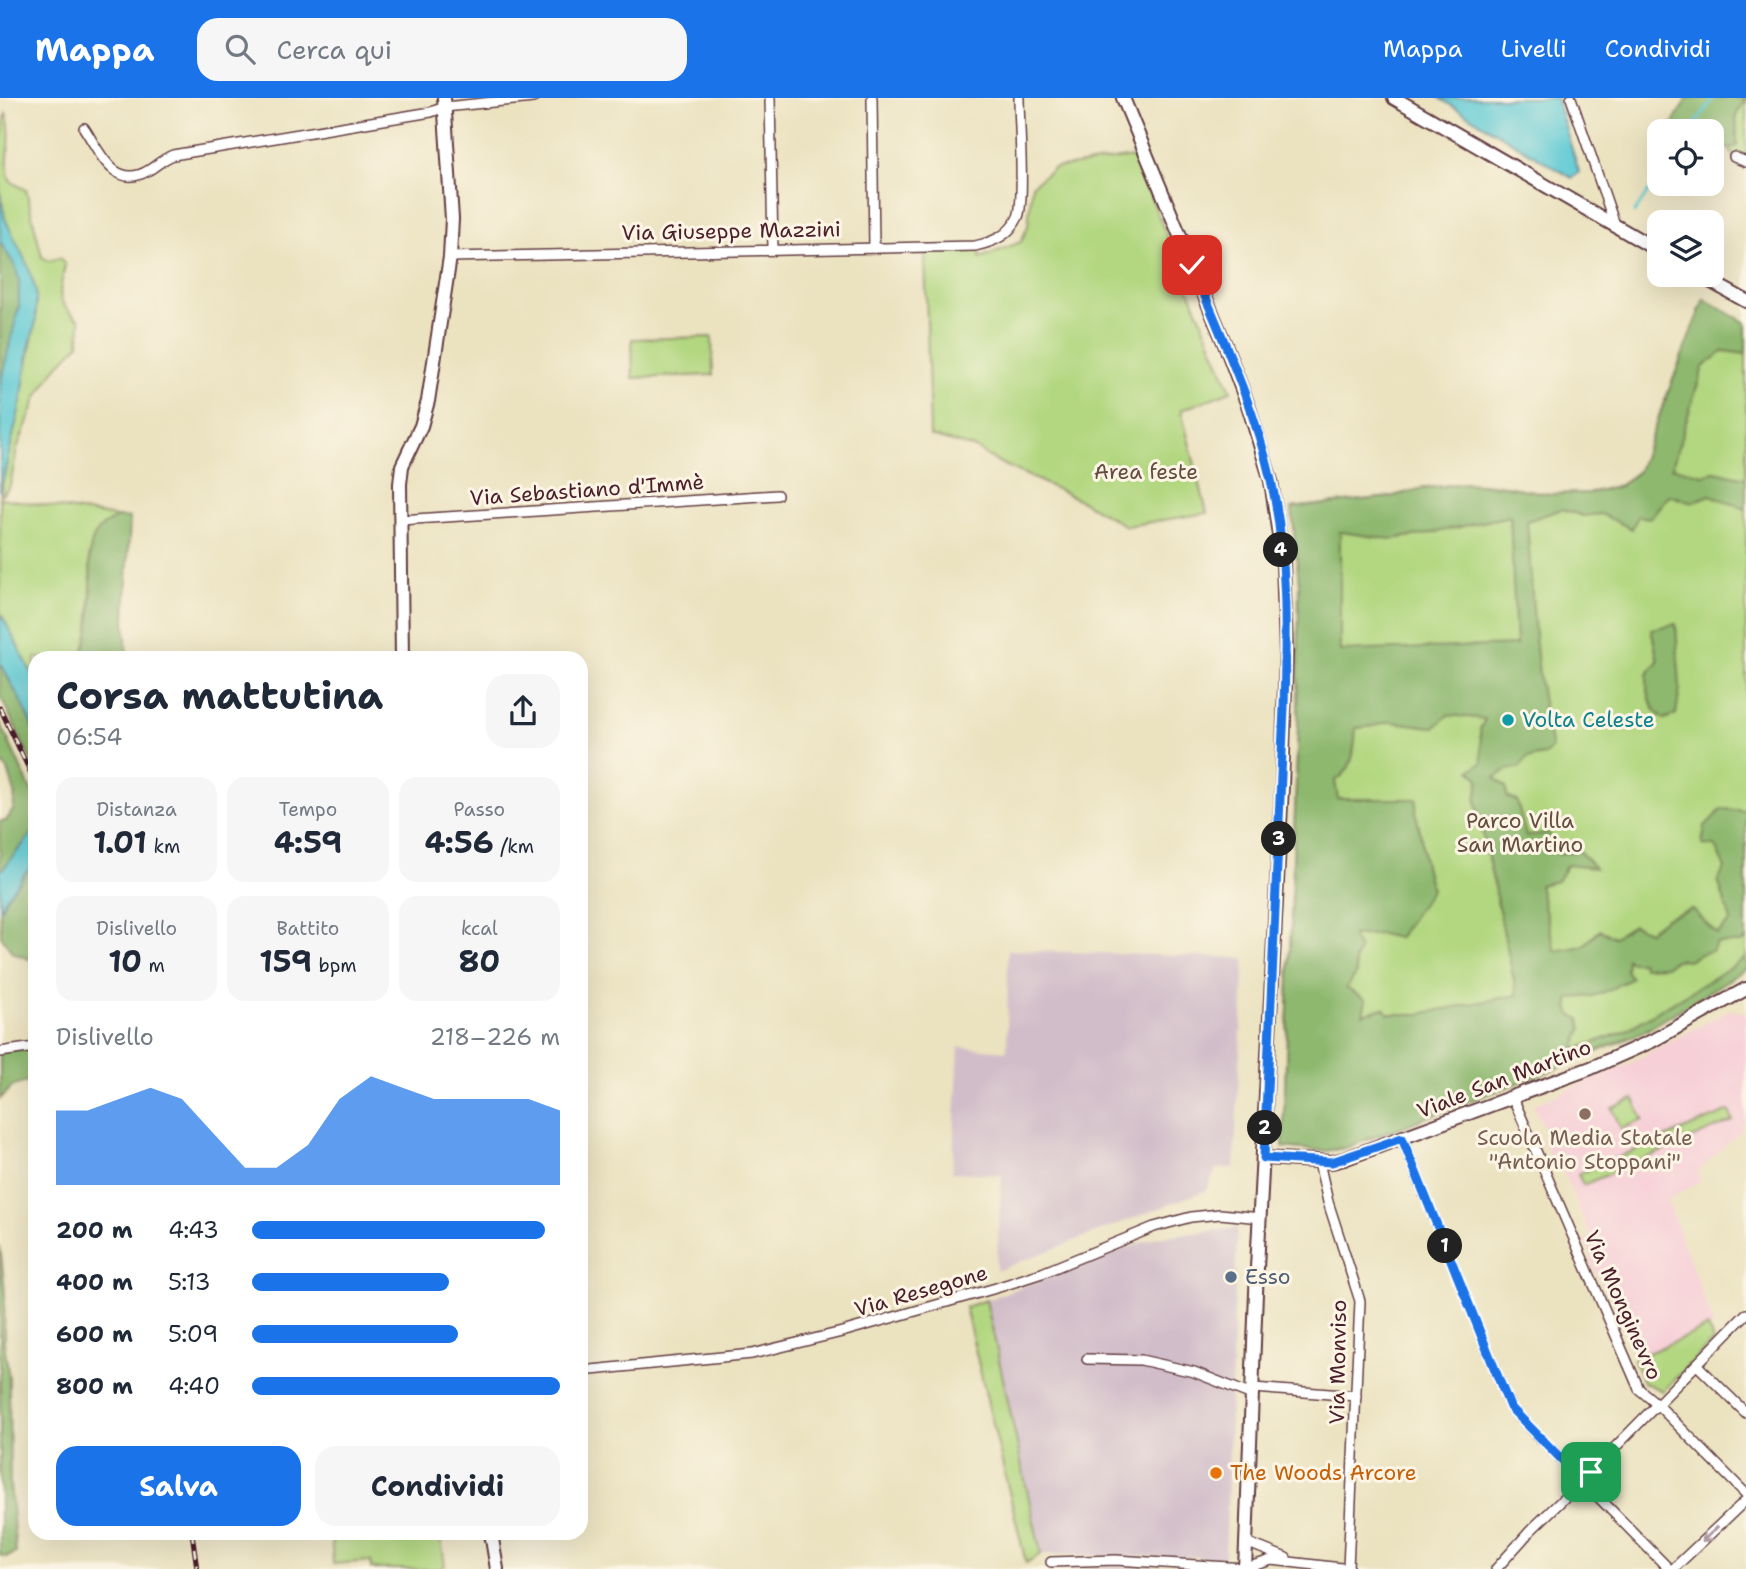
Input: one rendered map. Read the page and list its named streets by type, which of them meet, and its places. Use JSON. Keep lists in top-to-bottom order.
{
  "streets": {
    "street": [
      "Via Giuseppe Mazzini",
      "Via Sebastiano d'Immè",
      "Viale San Martino",
      "Via Resegone",
      "Via Monginevro",
      "Via Monviso"
    ]
  },
  "crossings": [
    ["Viale San Martino", "Via Monginevro"],
    ["Viale San Martino", "Via Monviso"]
  ],
  "parks": ["Area feste", "Parco Villa San Martino"],
  "places": [
    "Volta Celeste",
    "Scuola Media Statale \"Antonio Stoppani\"",
    "Esso",
    "The Woods Arcore"
  ],
  "page": {
    "header": "Mappa",
    "search": "Cerca qui",
    "nav": ["Mappa", "Livelli", "Condividi"],
    "pins": [
      "4",
      "3",
      "2",
      "1"
    ],
    "heading": ["Corsa mattutina", "06:54"],
    "stats": [
      ["Distanza", "1.01 km"],
      ["Tempo", "4:59"],
      ["Passo", "4:56 /km"],
      ["Dislivello", "10 m"],
      ["Battito", "159 bpm"],
      ["kcal", "80"]
    ],
    "chart": ["Dislivello", "218–226 m"],
    "list": [
      {
        "name": "200 m",
        "note": "4:43"
      },
      {
        "name": "400 m",
        "note": "5:13"
      },
      {
        "name": "600 m",
        "note": "5:09"
      },
      {
        "name": "800 m",
        "note": "4:40"
      }
    ],
    "buttons": ["Salva", "Condividi"]
  }
}
